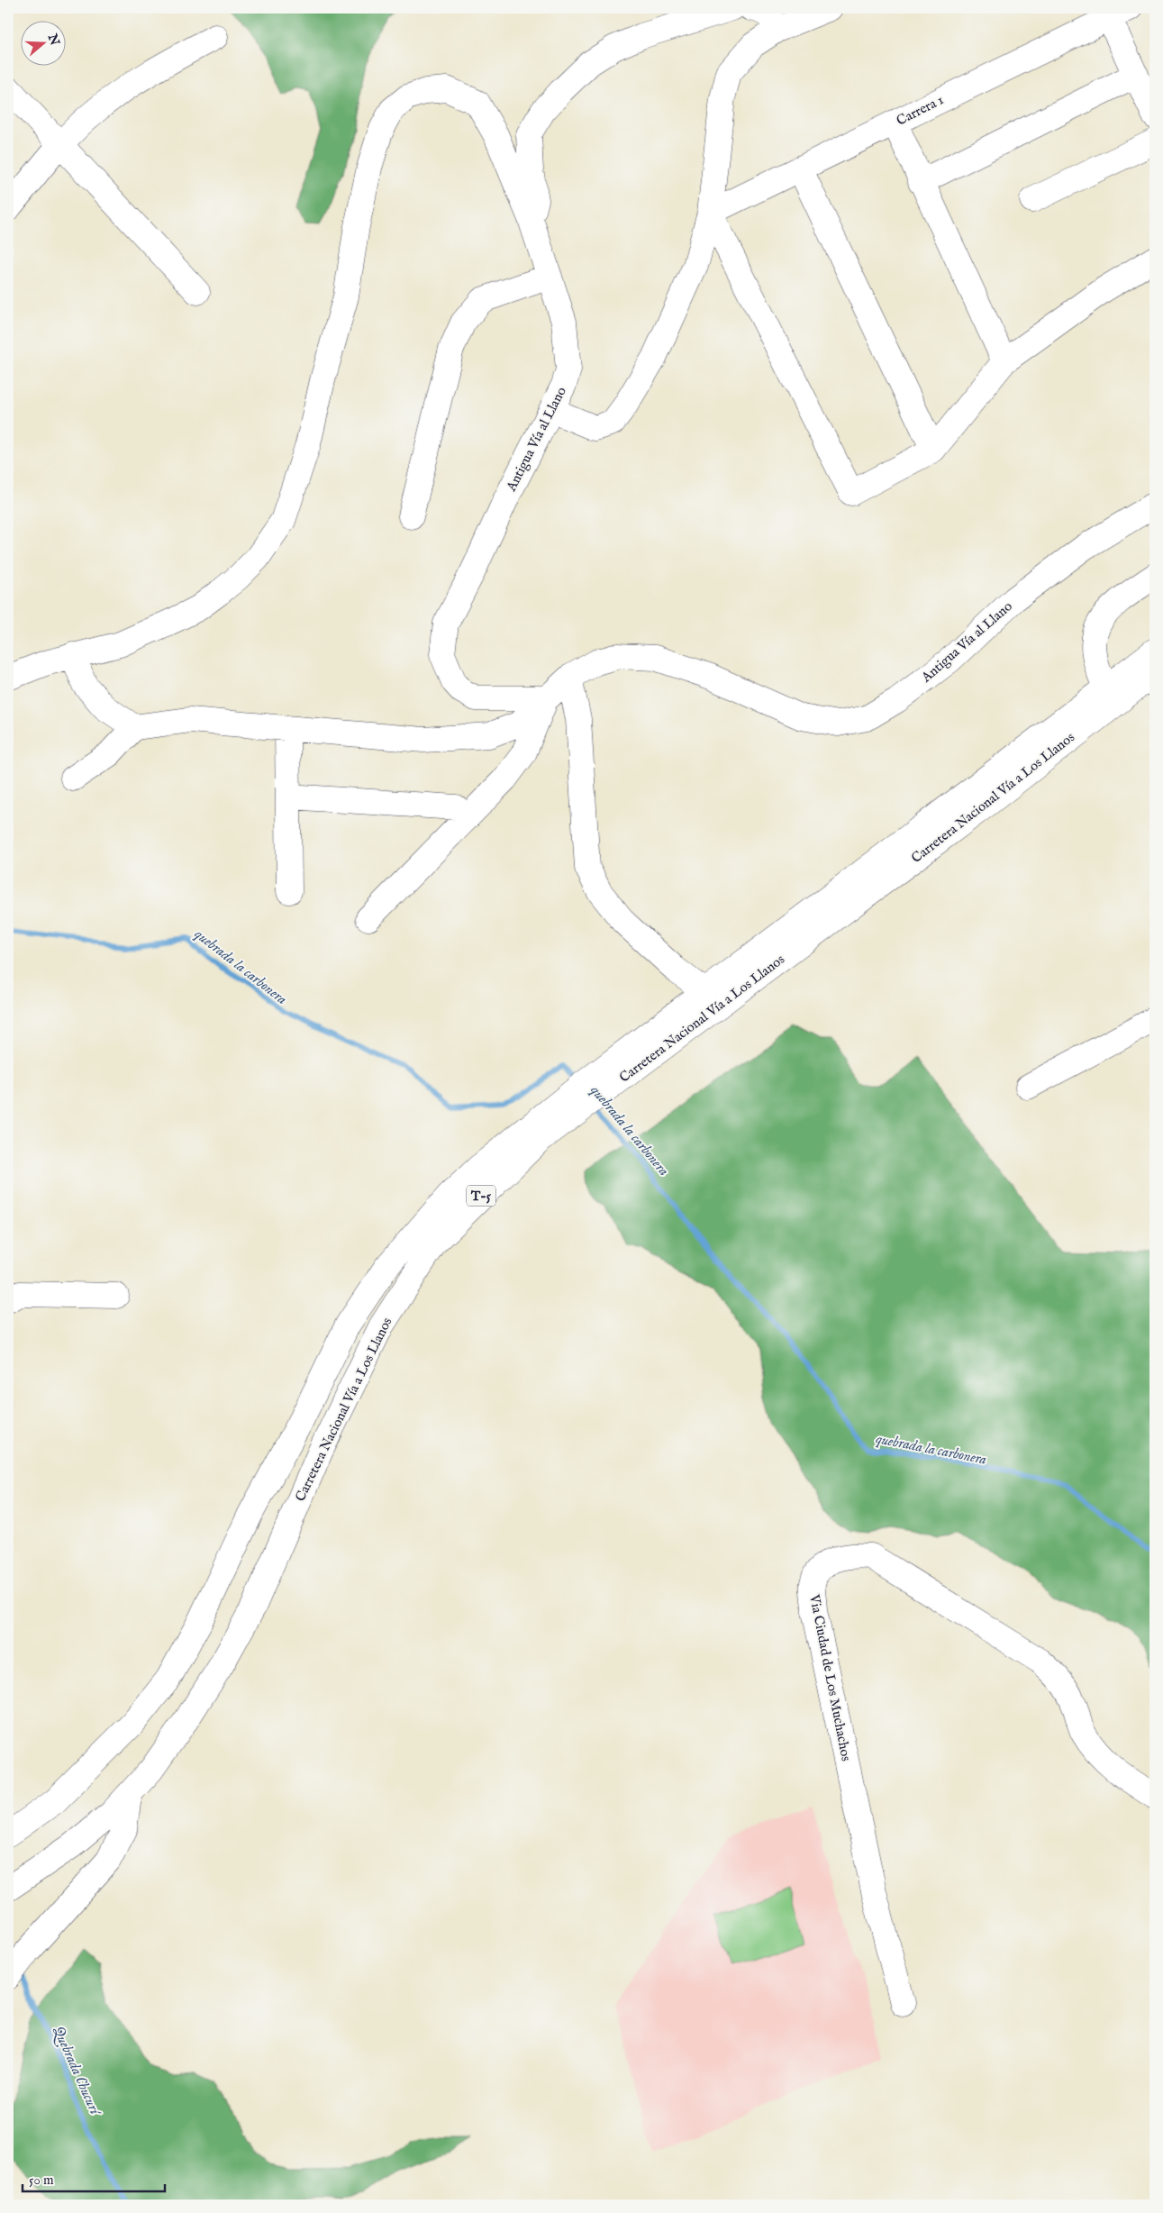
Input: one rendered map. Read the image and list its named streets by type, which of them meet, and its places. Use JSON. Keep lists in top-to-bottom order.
{
  "streets": {
    "main road": [
      "Carrera 1",
      "Antigua Vía al Llano",
      "Carretera Nacional Vía a Los Llanos",
      "T-5",
      "Via Ciudad de Los Muchachos"
    ]
  },
  "water": ["quebrada la carbonera", "Quebrada Chucurí"],
  "scale_bar": "50 m",
  "north": "right"
}
